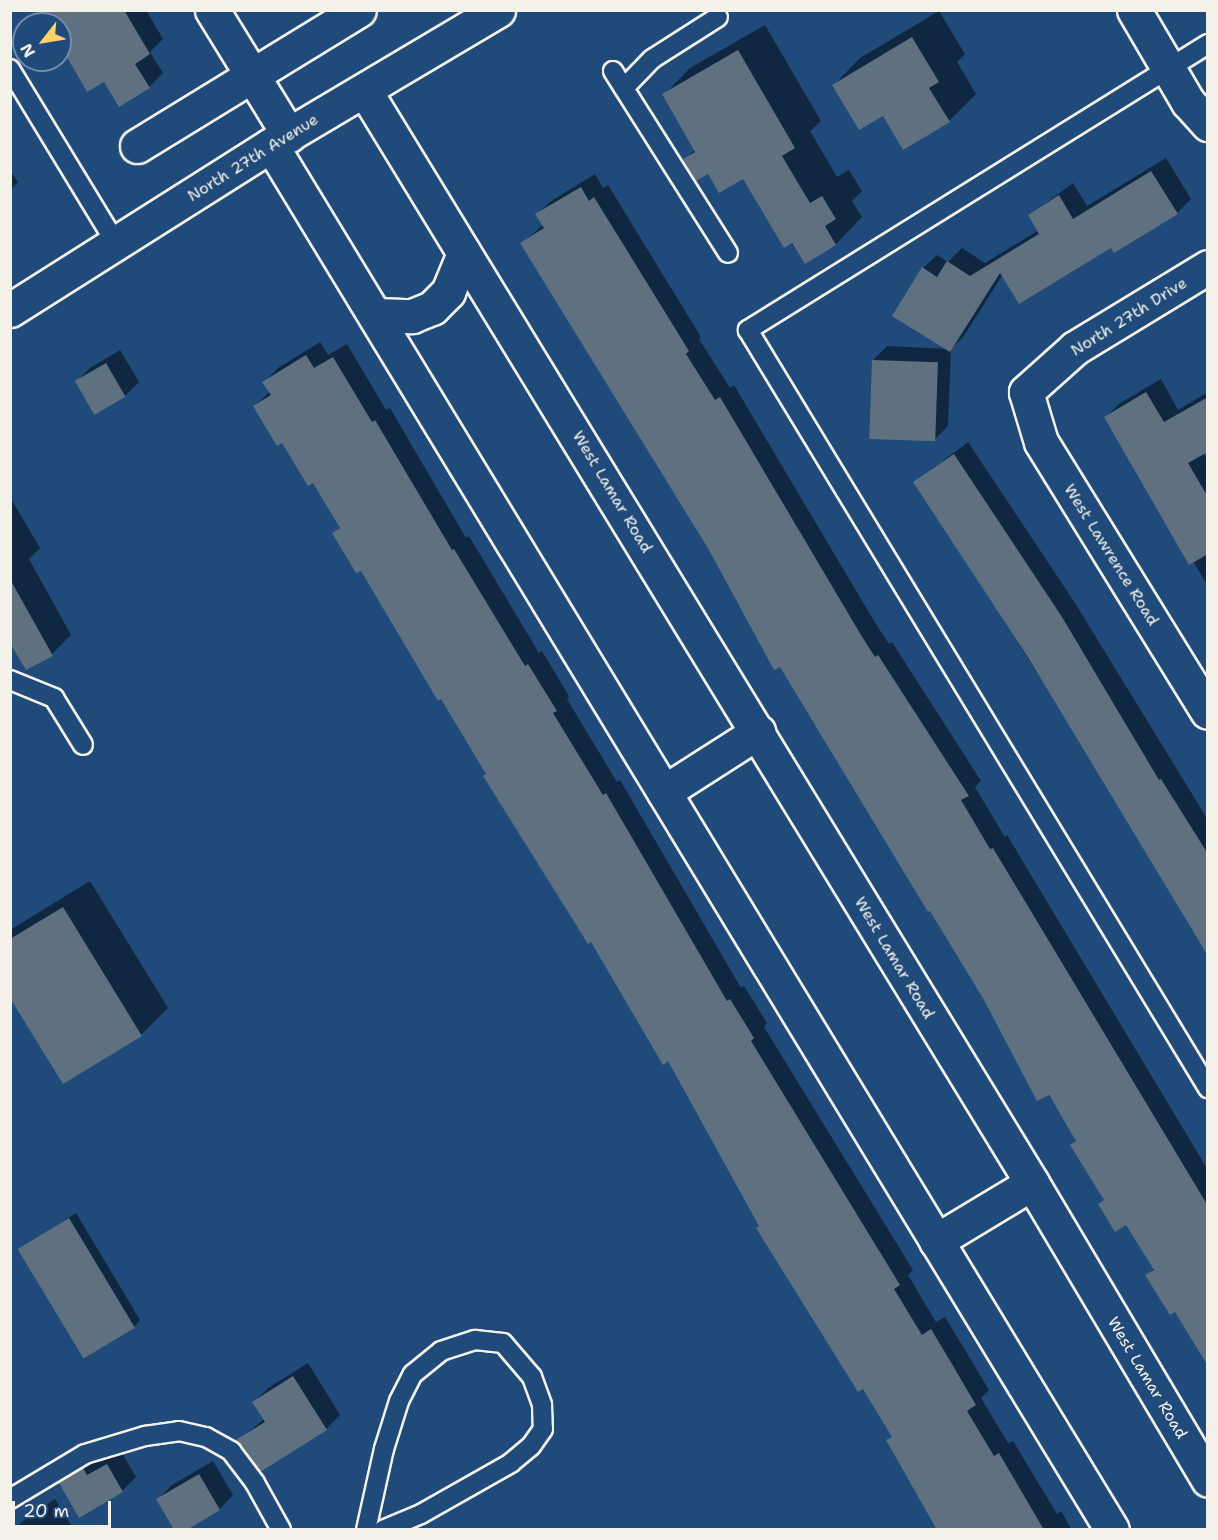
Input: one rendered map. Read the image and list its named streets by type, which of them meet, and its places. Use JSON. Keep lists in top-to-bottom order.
{
  "streets": {
    "street": [
      "North 27th Avenue",
      "North 27th Drive",
      "West Lamar Road",
      "West Lawrence Road"
    ]
  },
  "crossings": [
    ["North 27th Avenue", "West Lamar Road"],
    ["North 27th Drive", "West Lawrence Road"]
  ],
  "scale_bar": "20 m",
  "north": "bottom left"
}
